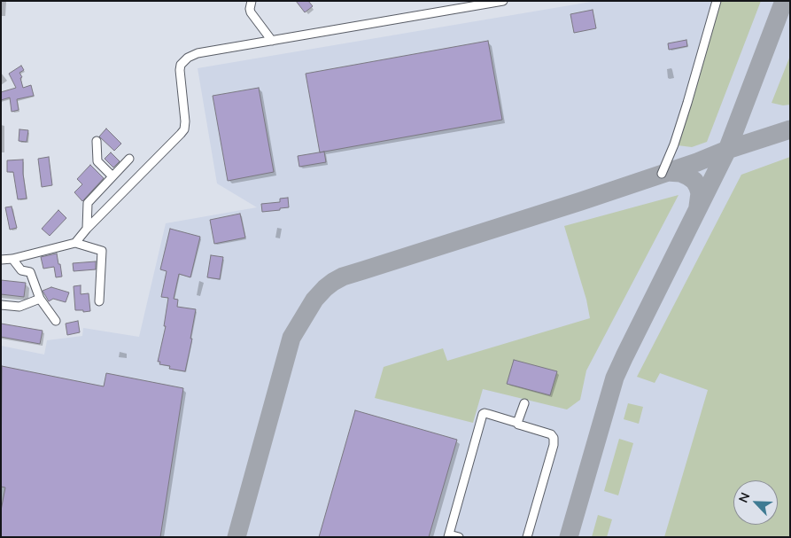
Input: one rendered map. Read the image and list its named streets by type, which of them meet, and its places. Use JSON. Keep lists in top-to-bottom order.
{
  "north": "top left"
}
